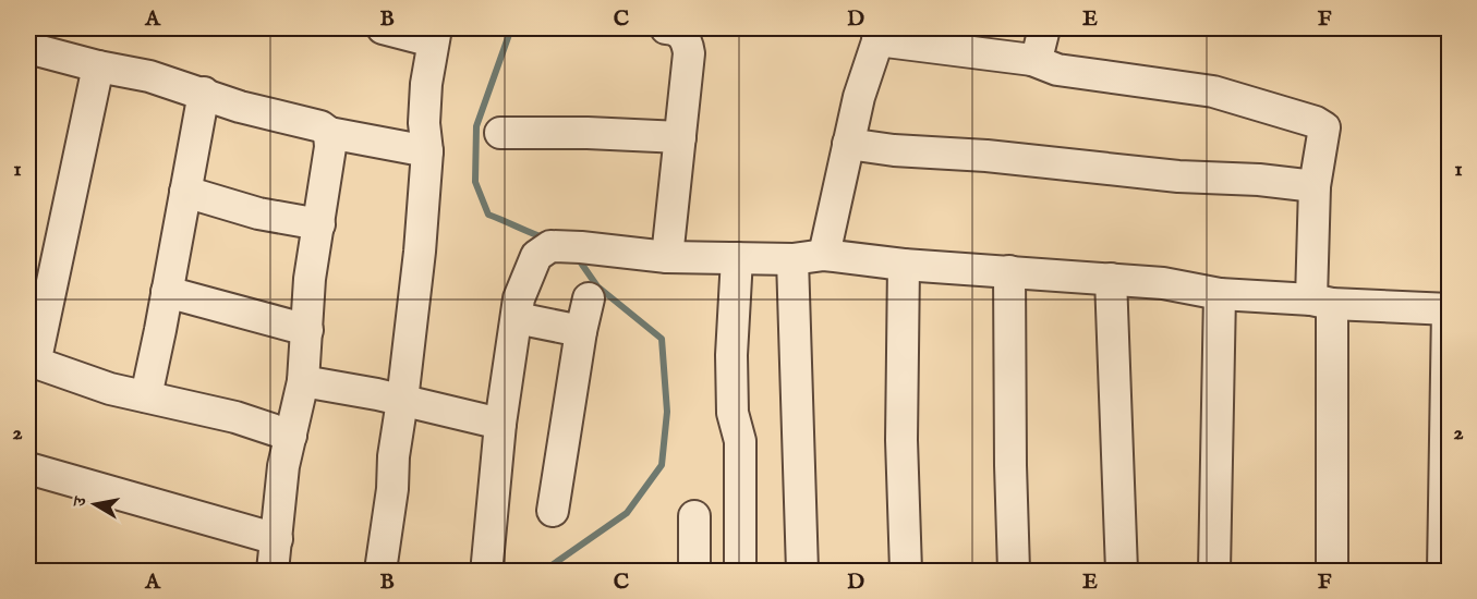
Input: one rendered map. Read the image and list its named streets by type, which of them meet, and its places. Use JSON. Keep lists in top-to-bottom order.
{
  "north": "left",
  "grid": {
    "columns": [
      "A",
      "B",
      "C",
      "D",
      "E",
      "F"
    ],
    "rows": ["1", "2"]
  }
}
